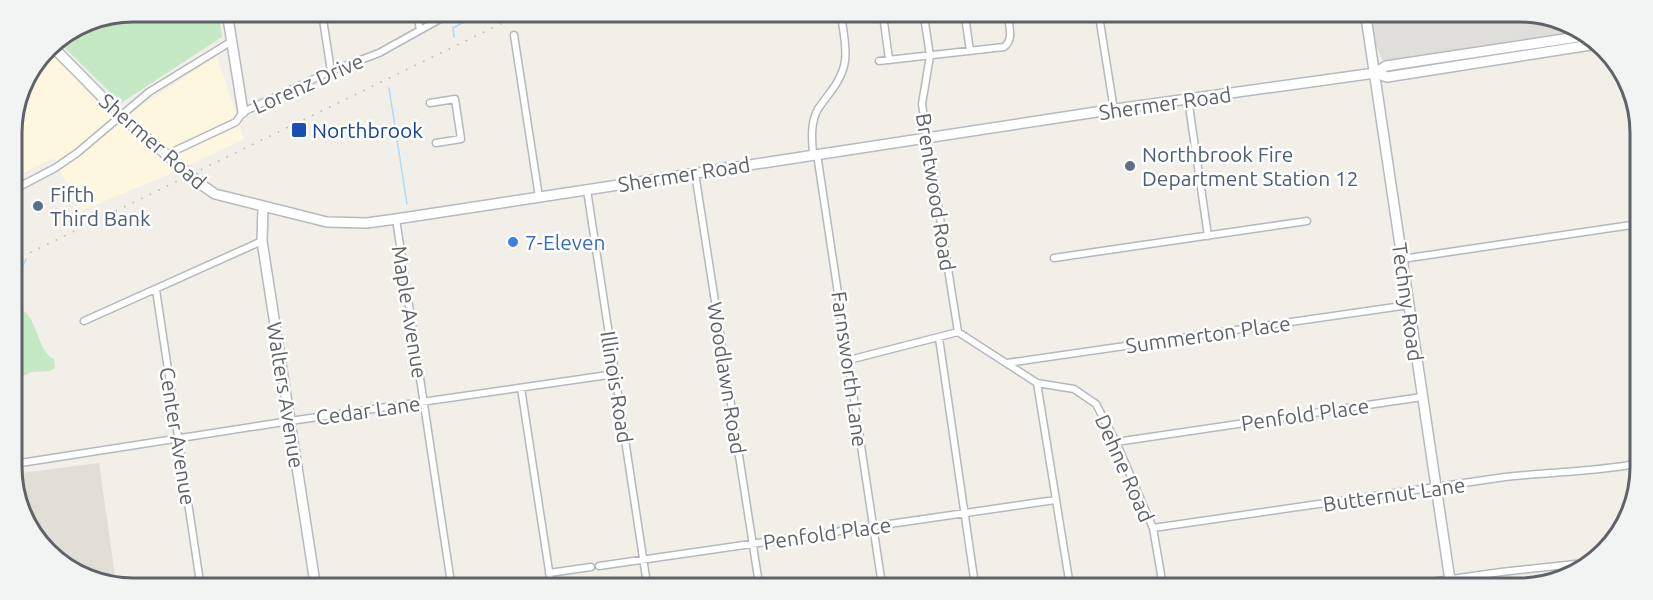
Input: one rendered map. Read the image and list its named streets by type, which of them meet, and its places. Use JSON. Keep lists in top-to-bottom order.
{
  "streets": {
    "main road": ["Shermer Road", "Techny Road", "Walters Avenue"],
    "street": [
      "Lorenz Drive",
      "Brentwood Road",
      "Maple Avenue",
      "Summerton Place",
      "Farnsworth Lane",
      "Woodlawn Road",
      "Illinois Road",
      "Cedar Lane",
      "Penfold Place",
      "Center Avenue",
      "Dehne Road",
      "Butternut Lane"
    ]
  },
  "crossings": [
    ["Lorenz Drive", "Shermer Road"],
    ["Shermer Road", "Brentwood Road"],
    ["Shermer Road", "Techny Road"],
    ["Shermer Road", "Maple Avenue"],
    ["Shermer Road", "Farnsworth Lane"],
    ["Shermer Road", "Woodlawn Road"],
    ["Shermer Road", "Illinois Road"],
    ["Shermer Road", "Walters Avenue"],
    ["Brentwood Road", "Dehne Road"],
    ["Techny Road", "Summerton Place"],
    ["Techny Road", "Penfold Place"],
    ["Techny Road", "Butternut Lane"],
    ["Maple Avenue", "Cedar Lane"],
    ["Summerton Place", "Dehne Road"],
    ["Farnsworth Lane", "Penfold Place"],
    ["Woodlawn Road", "Penfold Place"],
    ["Illinois Road", "Cedar Lane"],
    ["Illinois Road", "Penfold Place"],
    ["Walters Avenue", "Cedar Lane"],
    ["Cedar Lane", "Center Avenue"],
    ["Penfold Place", "Dehne Road"],
    ["Dehne Road", "Butternut Lane"]
  ],
  "places": {
    "transit": ["Northbrook"],
    "other": ["Northbrook Fire Department Station 12", "Fifth Third Bank", "7-Eleven"]
  }
}
